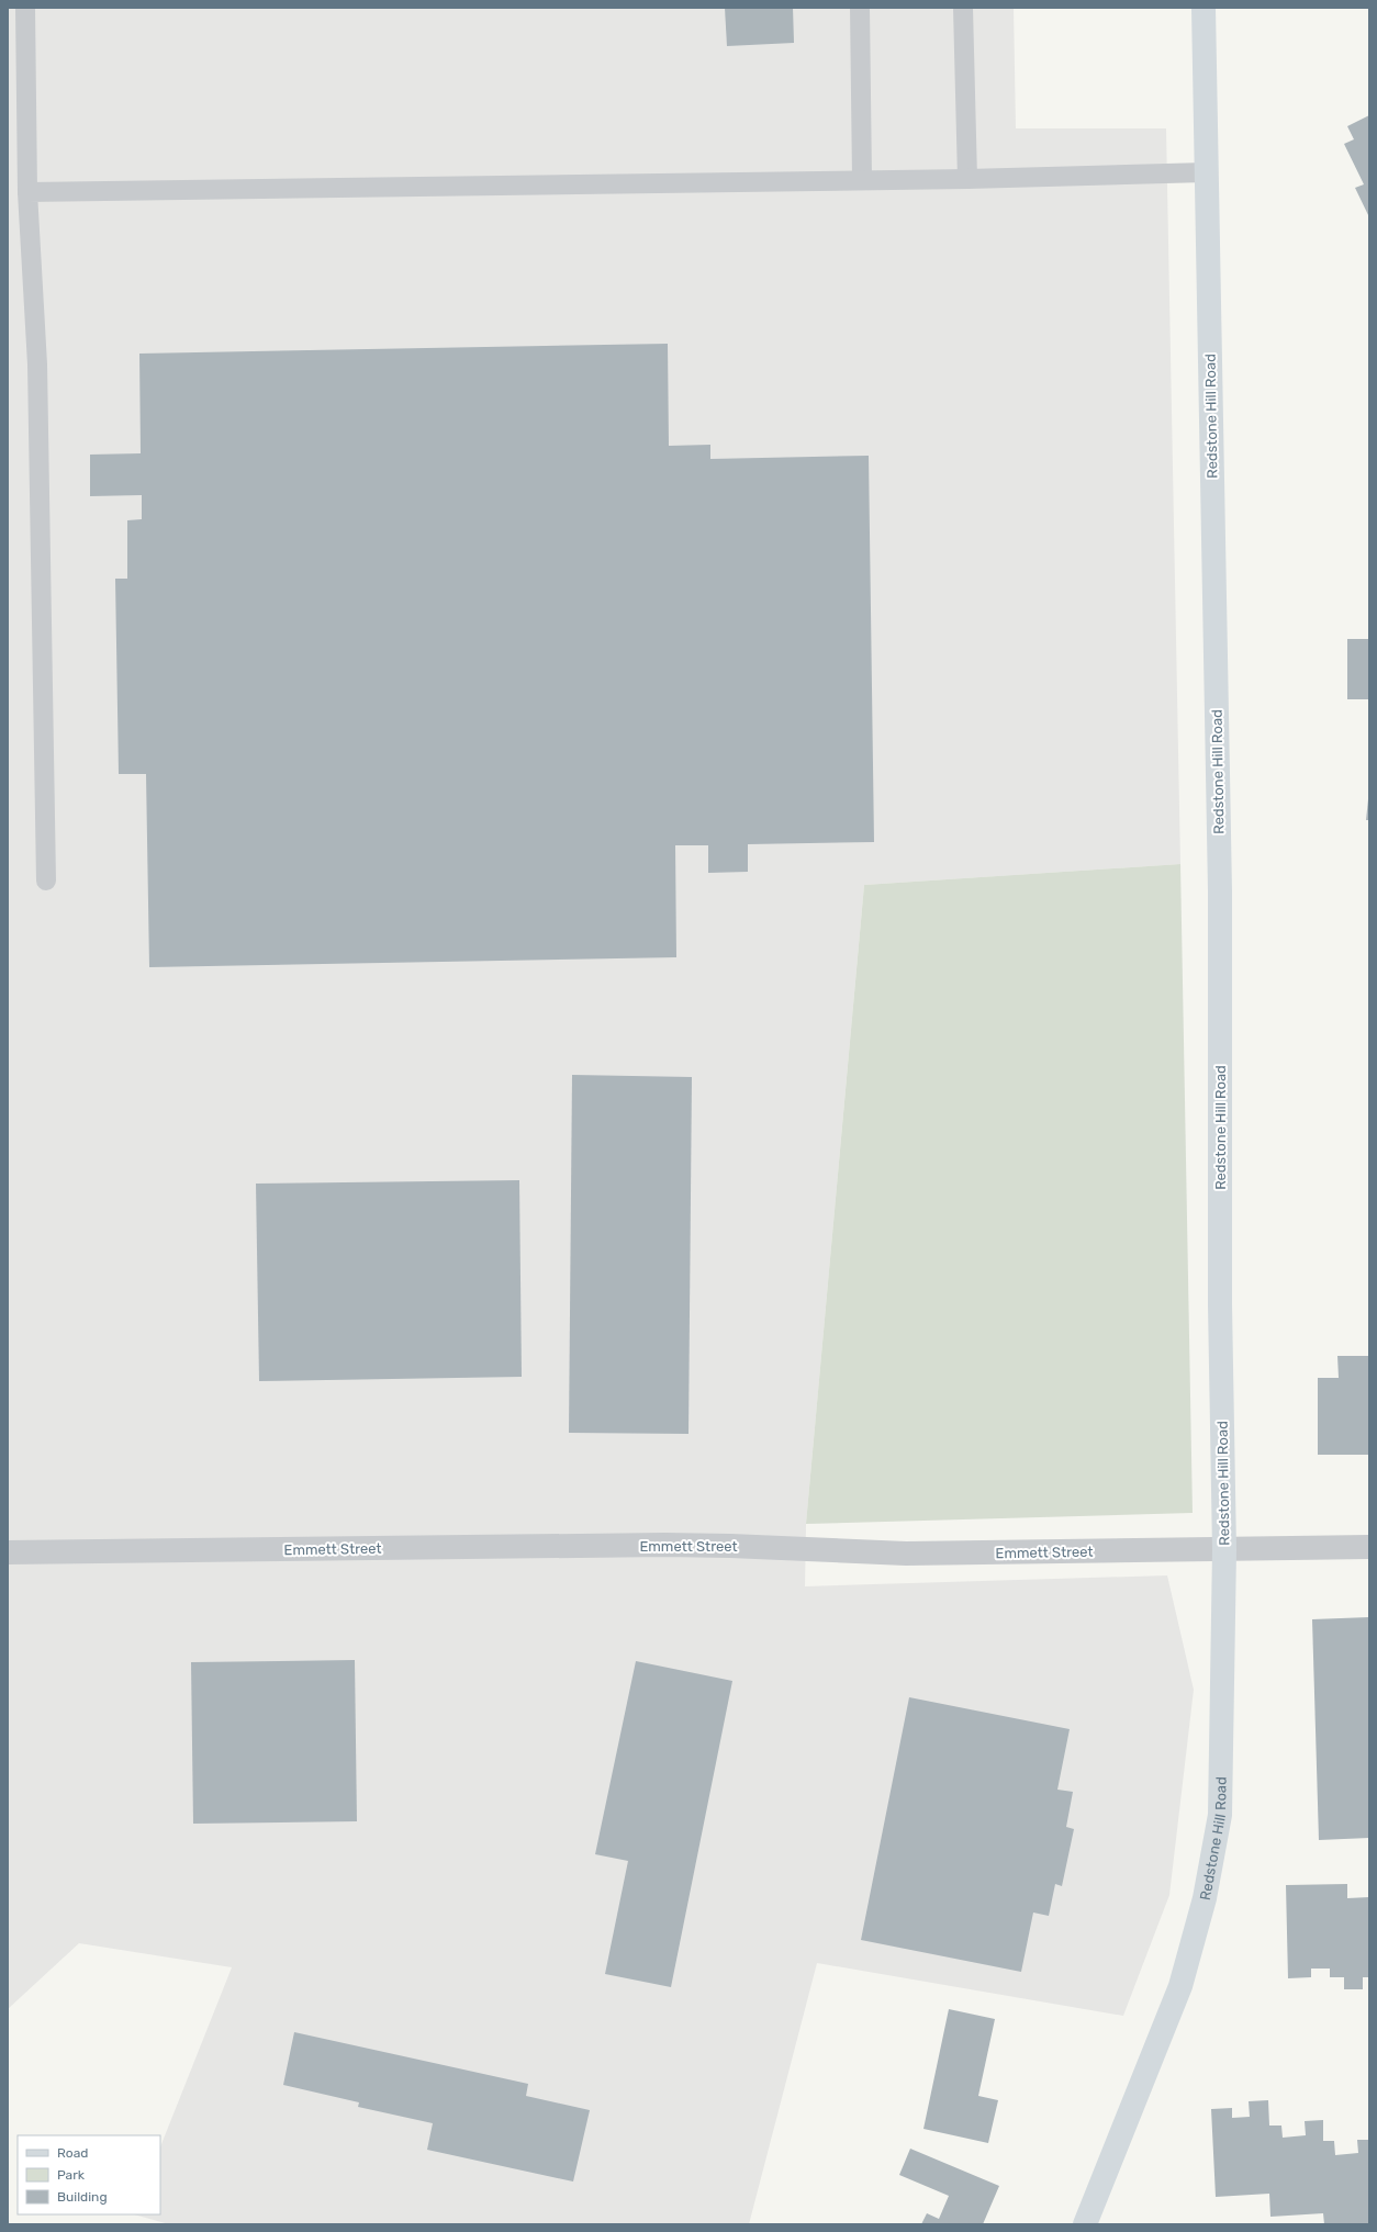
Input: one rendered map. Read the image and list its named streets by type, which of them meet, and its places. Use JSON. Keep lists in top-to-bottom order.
{
  "streets": {
    "main road": ["Redstone Hill Road"],
    "street": ["Emmett Street"]
  },
  "crossings": [
    ["Redstone Hill Road", "Emmett Street"]
  ],
  "legend": ["Road", "Park", "Building"]
}
